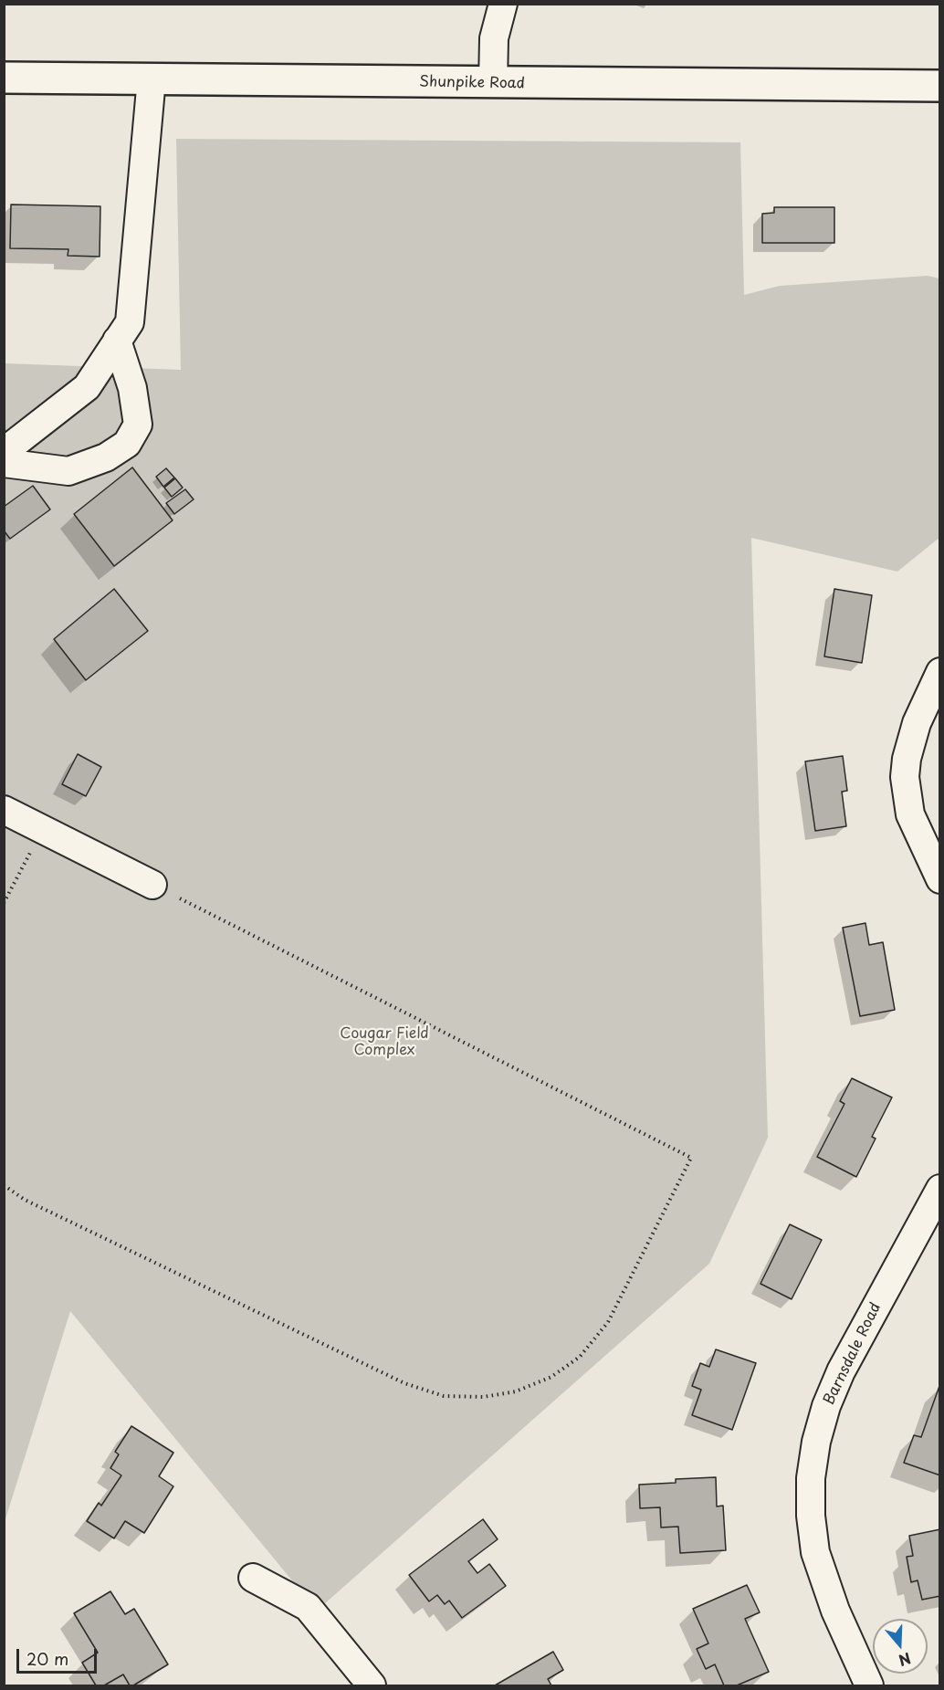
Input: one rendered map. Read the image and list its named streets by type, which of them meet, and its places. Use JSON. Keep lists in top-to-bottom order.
{
  "streets": {
    "main road": ["Shunpike Road"],
    "street": ["Barnsdale Road"]
  },
  "parks": ["Cougar Field Complex"],
  "scale_bar": "20 m",
  "north": "bottom"
}
